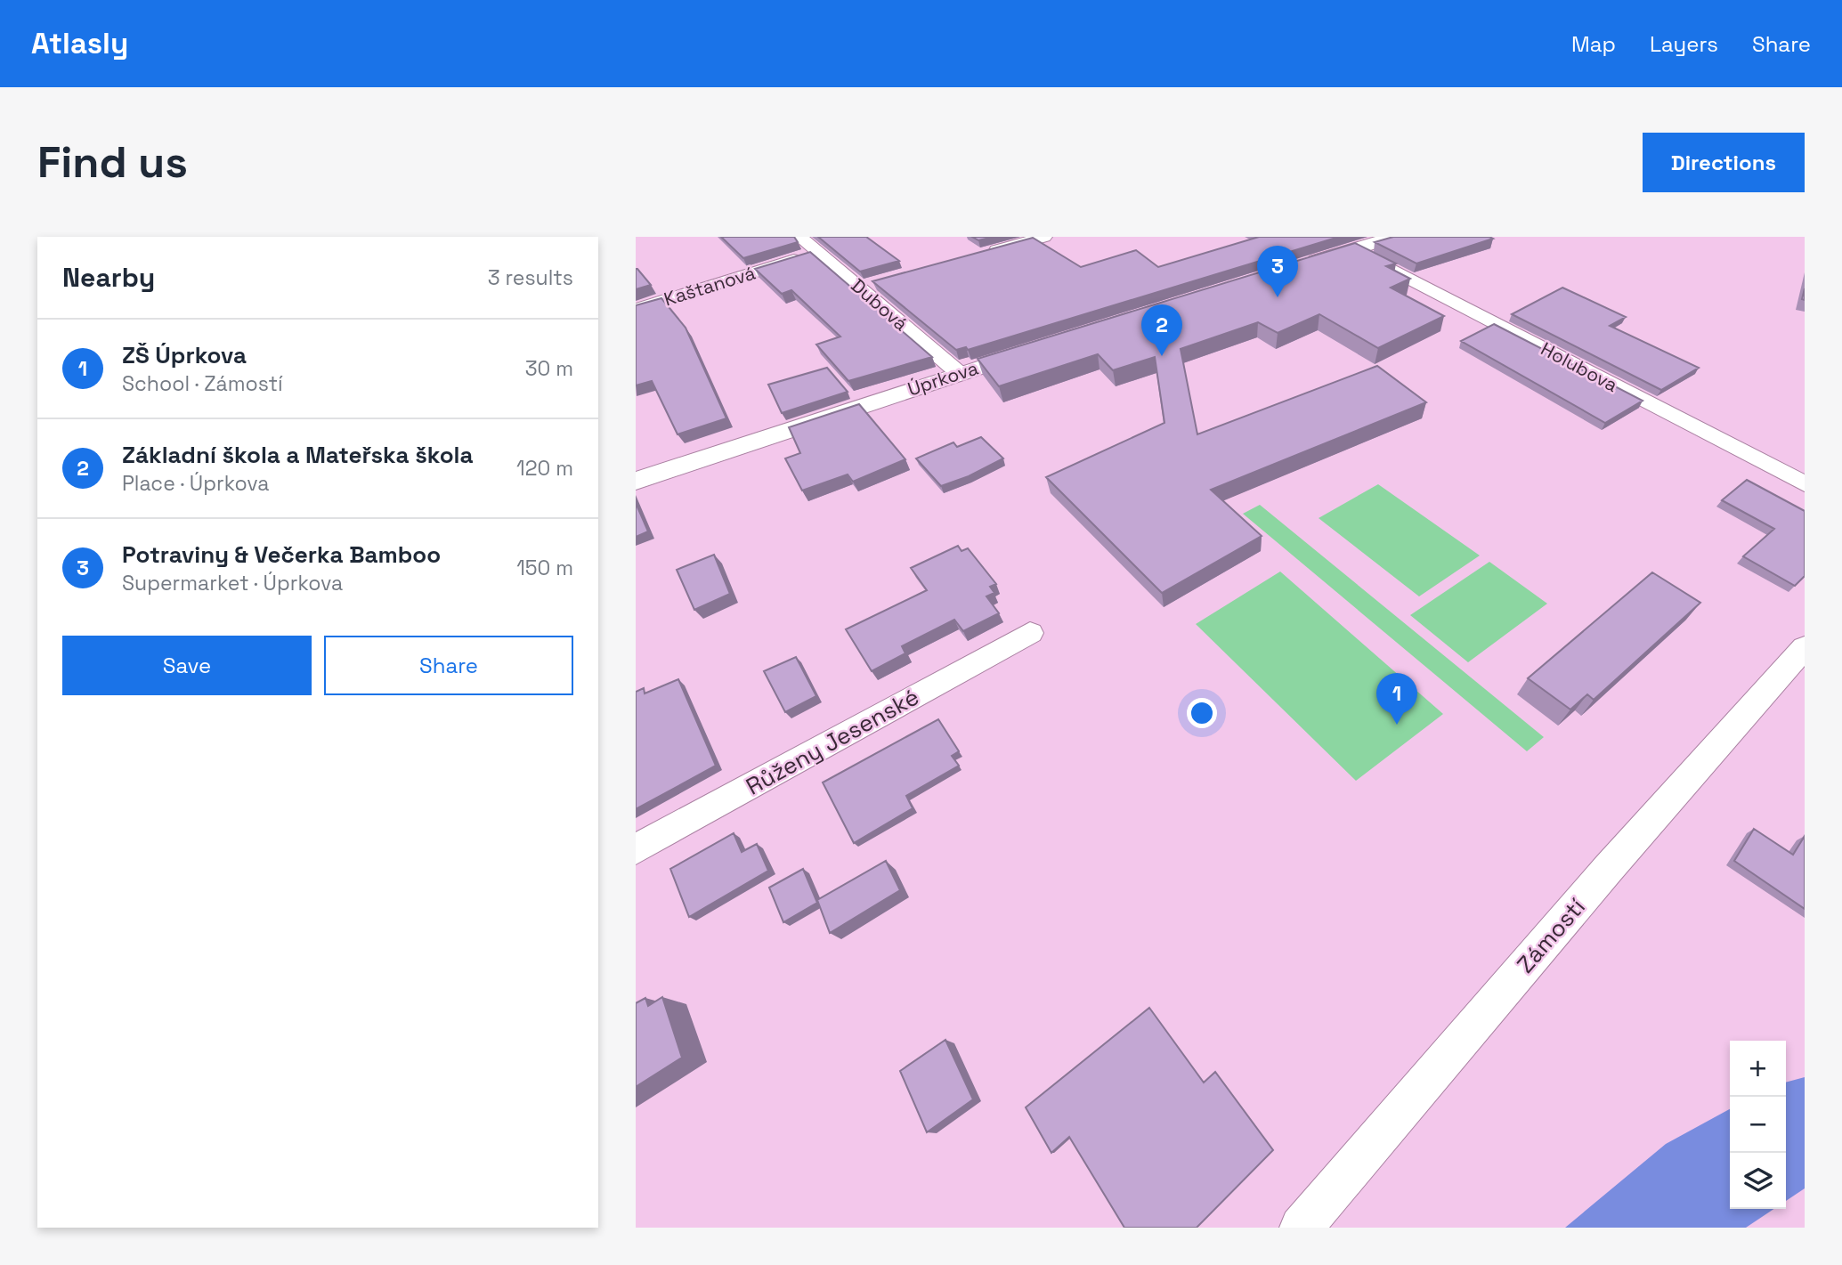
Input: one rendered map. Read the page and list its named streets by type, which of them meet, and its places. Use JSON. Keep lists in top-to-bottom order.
{
  "streets": {
    "street": [
      "Kaštanová",
      "Dubová",
      "Holubova",
      "Úprkova",
      "Růženy Jesenské",
      "Zámostí"
    ]
  },
  "crossings": [
    ["Kaštanová", "Dubová"],
    ["Dubová", "Úprkova"]
  ],
  "page": {
    "header": "Atlasly",
    "nav": ["Map", "Layers", "Share"],
    "buttons": [
      "Directions",
      ["Save", "Share"]
    ],
    "title": "Find us",
    "heading": ["Nearby", "3 results"],
    "pins": ["3", "2", "1"],
    "list": [
      {
        "mark": "1",
        "name": "ZŠ Úprkova",
        "note": "School · Zámostí",
        "value": "30 m"
      },
      {
        "mark": "2",
        "name": "Základní škola a Mateřska škola",
        "note": "Place · Úprkova",
        "value": "120 m"
      },
      {
        "mark": "3",
        "name": "Potraviny & Večerka Bamboo",
        "note": "Supermarket · Úprkova",
        "value": "150 m"
      }
    ],
    "map_buttons": ["+", "−"]
  }
}
